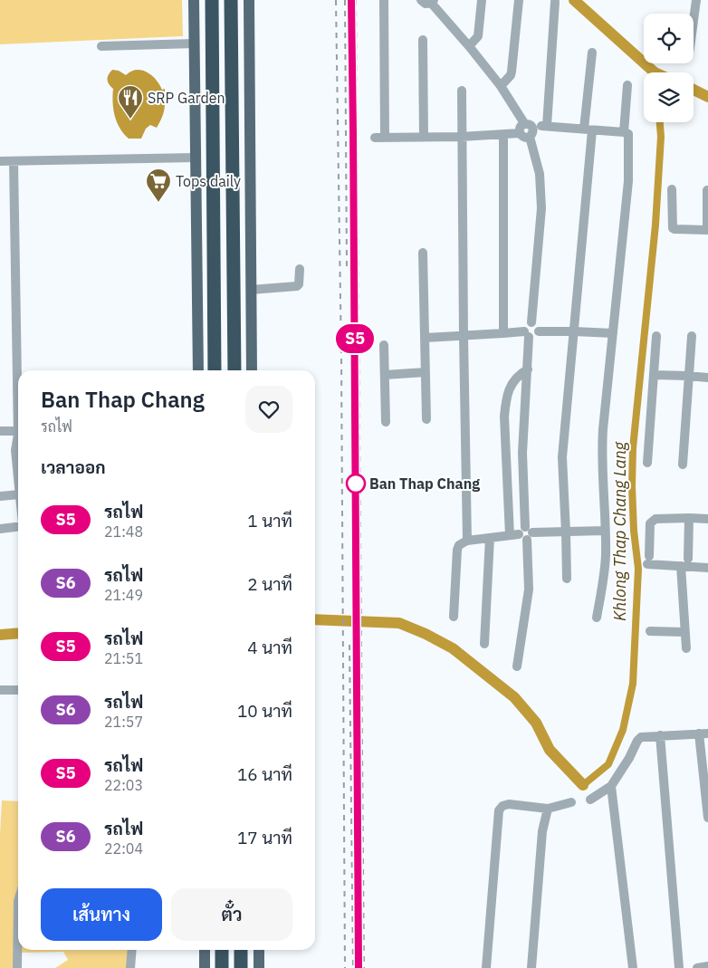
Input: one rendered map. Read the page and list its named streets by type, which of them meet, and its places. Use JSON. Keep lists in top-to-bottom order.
{
  "water": ["Khlong Thap Chang Lang"],
  "places": {
    "restaurant": ["SRP Garden"],
    "supermarket": ["Tops daily"],
    "other": ["Ban Thap Chang"]
  },
  "page": {
    "on_map": "S5",
    "heading": [
      ["Ban Thap Chang", "รถไฟ"],
      "เวลาออก"
    ],
    "list": [
      {
        "mark": "S5",
        "name": "รถไฟ",
        "note": "21:48",
        "value": "1 นาที"
      },
      {
        "mark": "S6",
        "name": "รถไฟ",
        "note": "21:49",
        "value": "2 นาที"
      },
      {
        "mark": "S5",
        "name": "รถไฟ",
        "note": "21:51",
        "value": "4 นาที"
      },
      {
        "mark": "S6",
        "name": "รถไฟ",
        "note": "21:57",
        "value": "10 นาที"
      },
      {
        "mark": "S5",
        "name": "รถไฟ",
        "note": "22:03",
        "value": "16 นาที"
      },
      {
        "mark": "S6",
        "name": "รถไฟ",
        "note": "22:04",
        "value": "17 นาที"
      }
    ],
    "buttons": ["เส้นทาง", "ตั๋ว"]
  }
}
